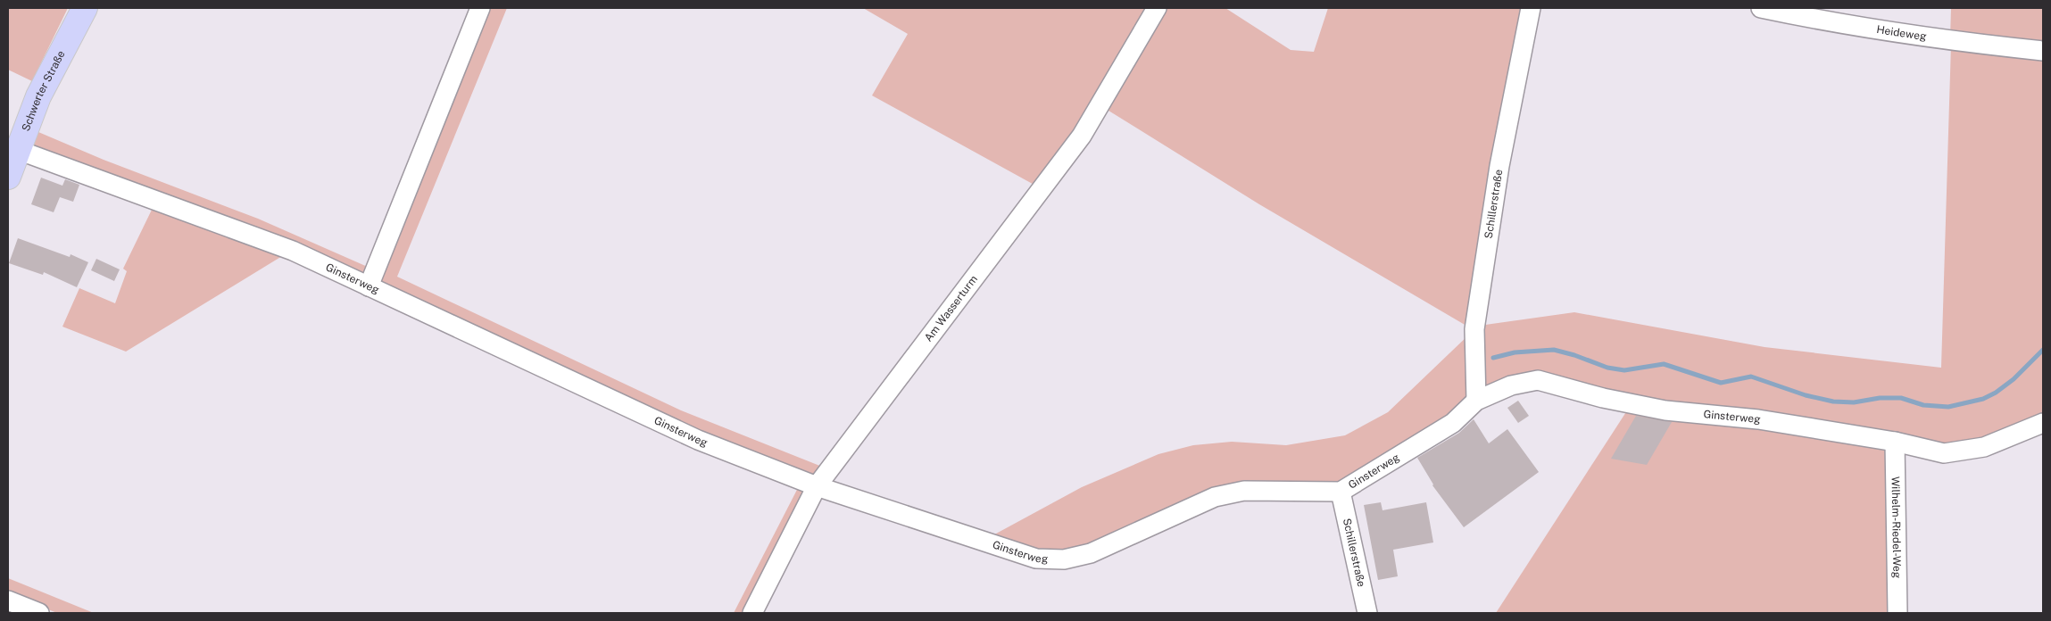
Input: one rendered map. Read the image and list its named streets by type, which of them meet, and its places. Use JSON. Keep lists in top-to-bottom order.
{
  "streets": {
    "main road": ["Schwerter Straße"],
    "street": [
      "Heideweg",
      "Schillerstraße",
      "Ginsterweg",
      "Am Wasserturm",
      "Wilhelm-Riedel-Weg"
    ]
  },
  "crossings": [
    ["Schwerter Straße", "Ginsterweg"],
    ["Schillerstraße", "Ginsterweg"],
    ["Ginsterweg", "Am Wasserturm"],
    ["Ginsterweg", "Wilhelm-Riedel-Weg"]
  ]
}
